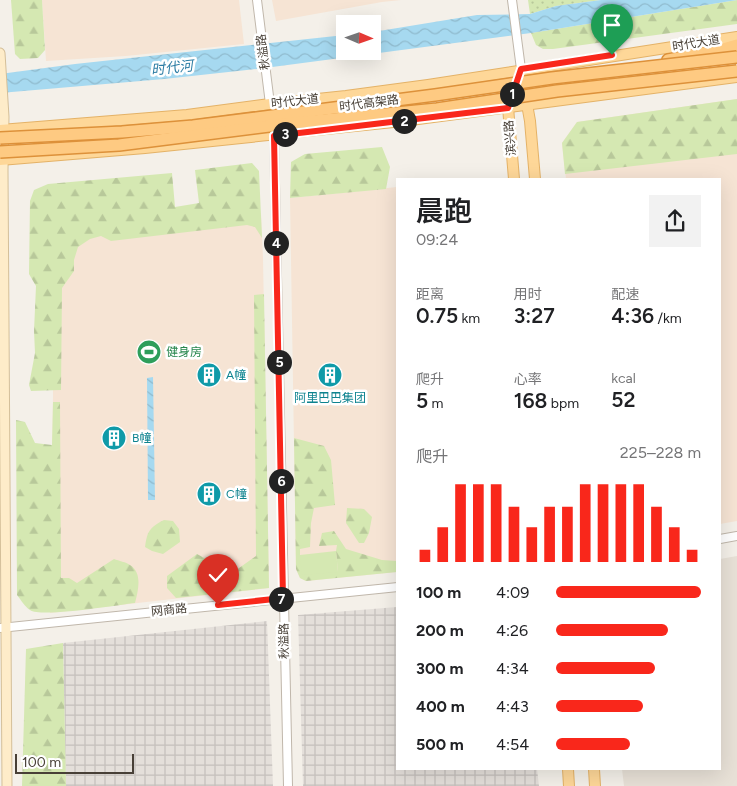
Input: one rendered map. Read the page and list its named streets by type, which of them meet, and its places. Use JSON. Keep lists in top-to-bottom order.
{
  "streets": {
    "highway": ["时代高架路"],
    "main road": ["时代大道", "滨兴路"],
    "street": ["秋溢路", "网商路"]
  },
  "crossings": [
    ["时代大道", "秋溢路"],
    ["时代大道", "时代高架路"],
    ["时代大道", "滨兴路"],
    ["秋溢路", "网商路"]
  ],
  "water": ["时代河"],
  "places": {
    "sports": ["健身房"],
    "building": [
      "A幢",
      "阿里巴巴集团",
      "B幢",
      "C幢"
    ]
  },
  "scale_bar": "100 m",
  "north": "right",
  "page": {
    "pins": [
      "1",
      "2",
      "3",
      "4",
      "5",
      "6",
      "7"
    ],
    "heading": ["晨跑", "09:24"],
    "stats": [
      ["距离", "0.75 km"],
      ["用时", "3:27"],
      ["配速", "4:36 /km"],
      ["爬升", "5 m"],
      ["心率", "168 bpm"],
      ["kcal", "52"]
    ],
    "chart": ["爬升", "225–228 m"],
    "list": [
      {
        "name": "100 m",
        "note": "4:09"
      },
      {
        "name": "200 m",
        "note": "4:26"
      },
      {
        "name": "300 m",
        "note": "4:34"
      },
      {
        "name": "400 m",
        "note": "4:43"
      },
      {
        "name": "500 m",
        "note": "4:54"
      }
    ],
    "scale": "100 m"
  }
}
